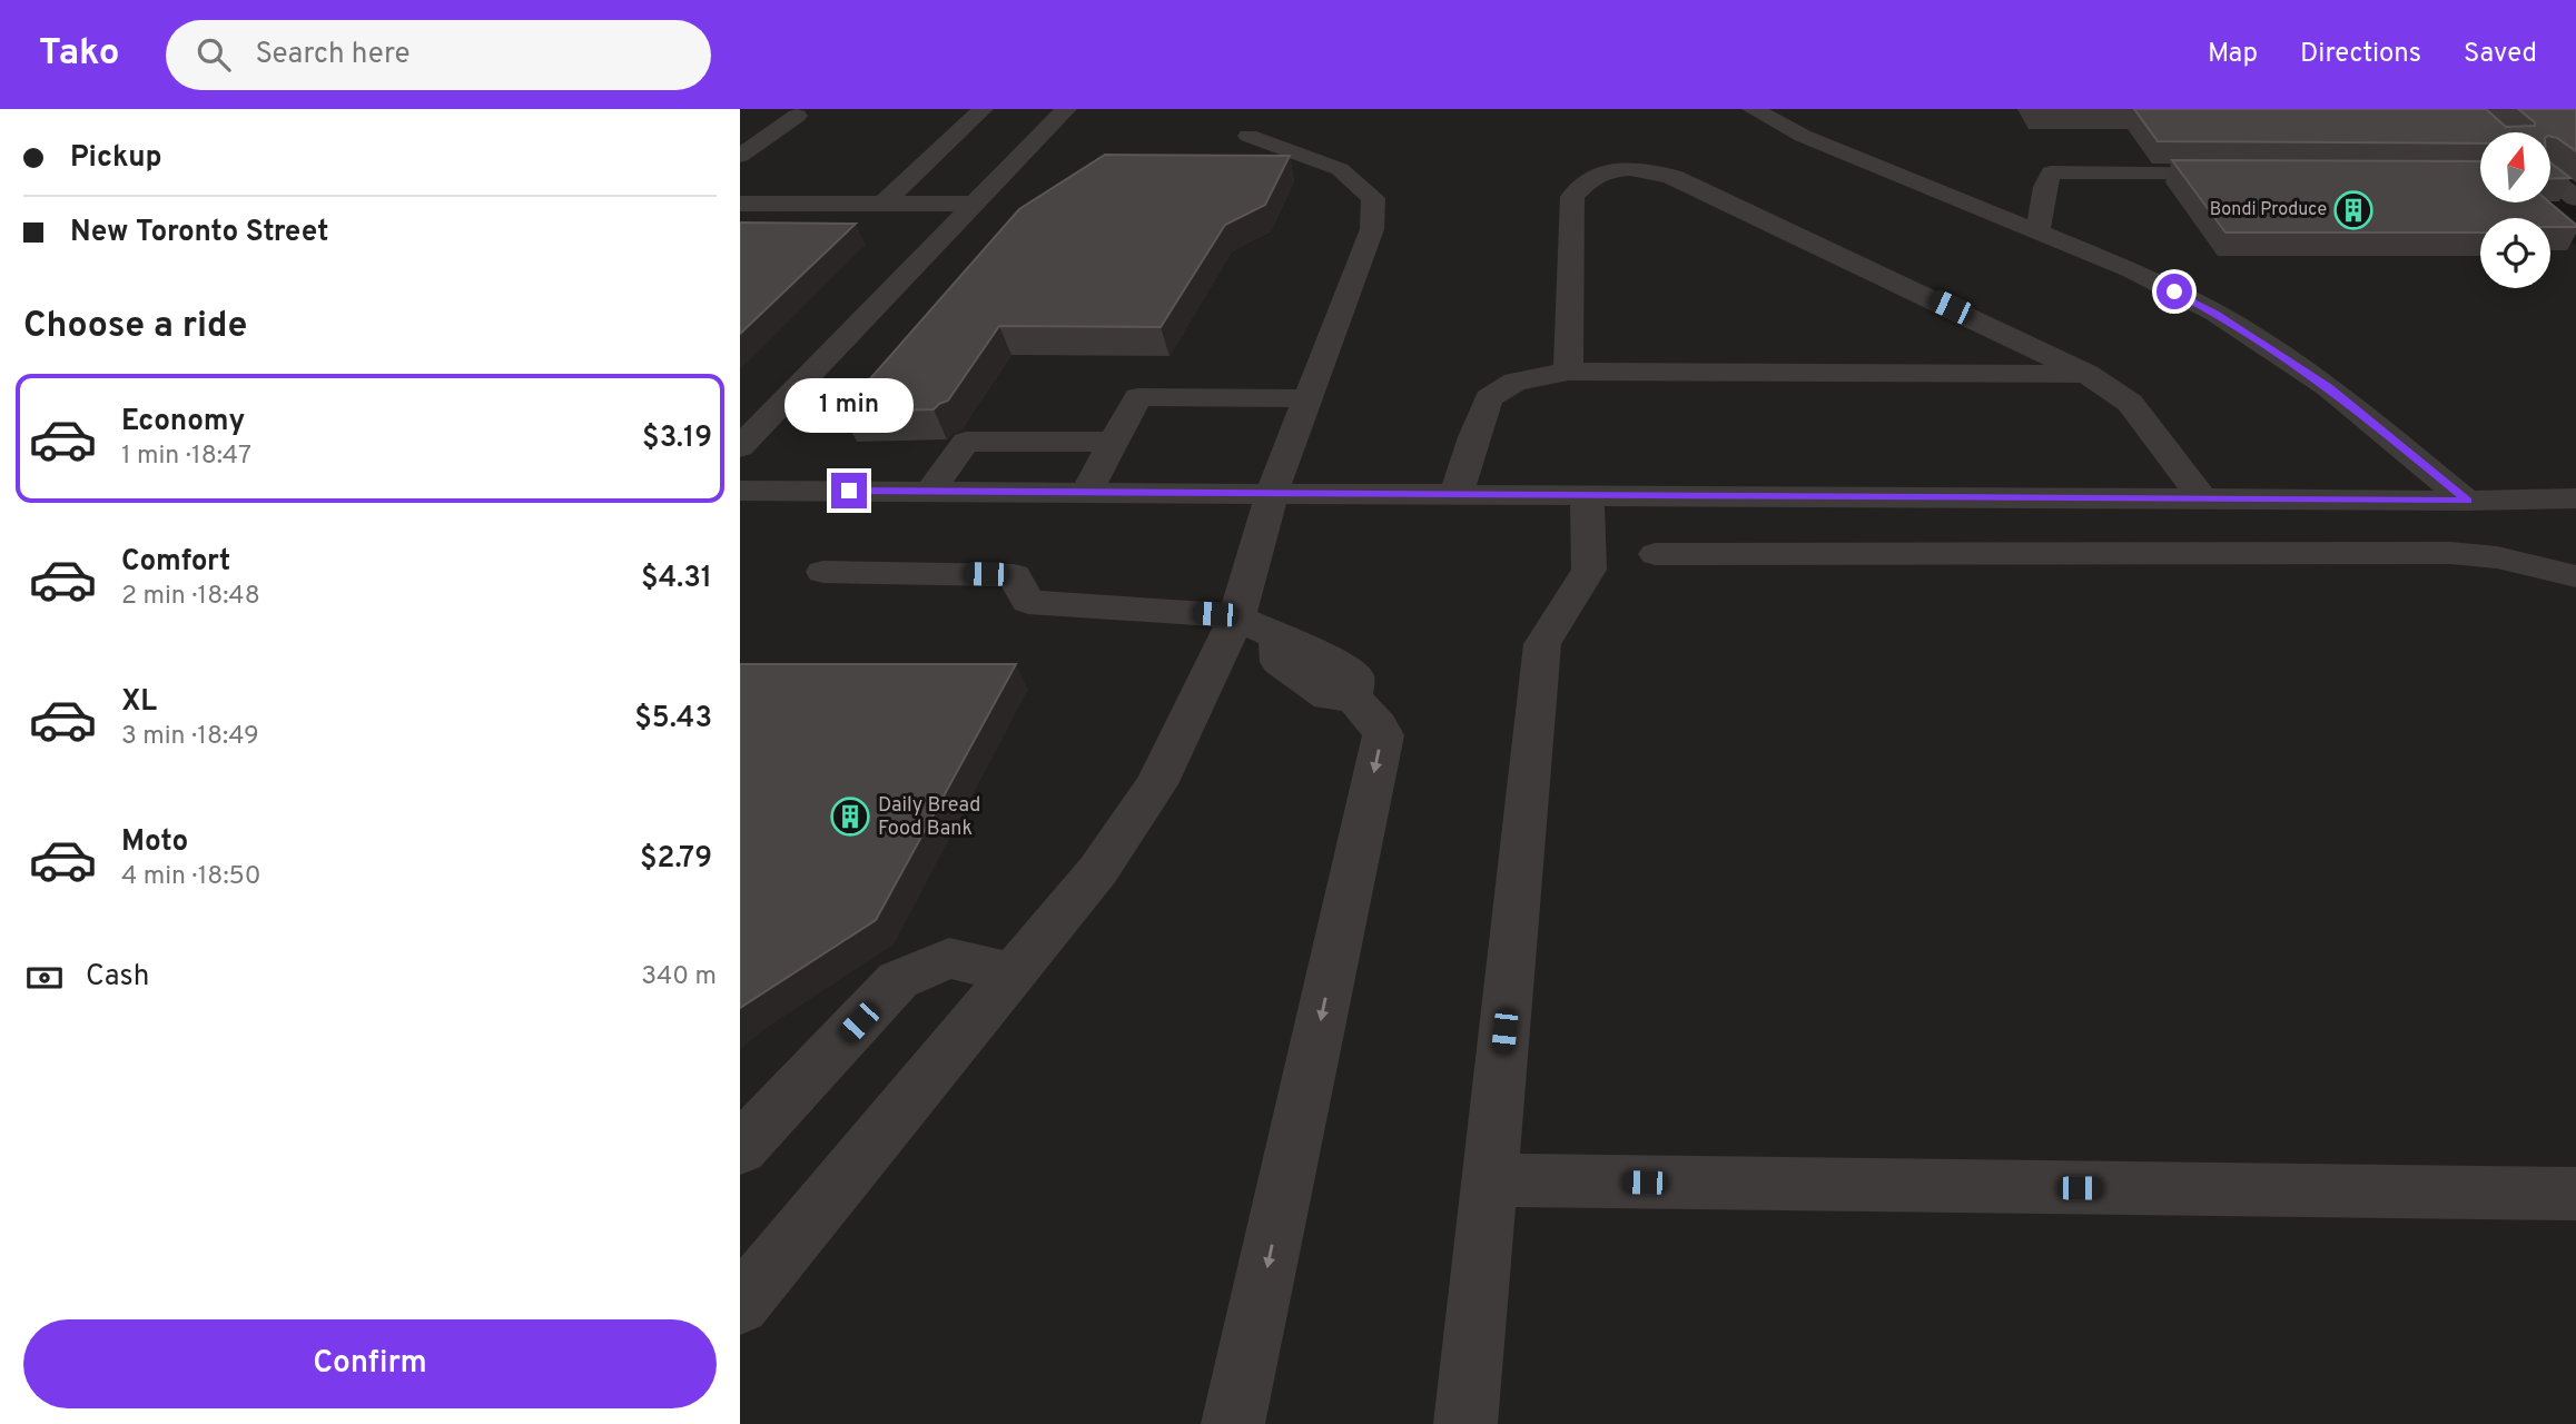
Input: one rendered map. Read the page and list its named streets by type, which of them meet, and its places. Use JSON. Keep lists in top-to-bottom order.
{
  "places": {
    "building": ["Bondi Produce", "Daily Bread Food Bank"]
  },
  "north": "top",
  "page": {
    "header": "Tako",
    "search": "Search here",
    "nav": ["Map", "Directions", "Saved"],
    "banner": ["Pickup", "New Toronto Street"],
    "heading": "Choose a ride",
    "list": [
      {
        "name": "Economy",
        "note": "1 min · 18:47",
        "value": "$3.19"
      },
      {
        "name": "Comfort",
        "note": "2 min · 18:48",
        "value": "$4.31"
      },
      {
        "name": "XL",
        "note": "3 min · 18:49",
        "value": "$5.43"
      },
      {
        "name": "Moto",
        "note": "4 min · 18:50",
        "value": "$2.79"
      }
    ],
    "bubble": "1 min",
    "pay": ["Cash", "340 m"],
    "buttons": "Confirm"
  }
}
